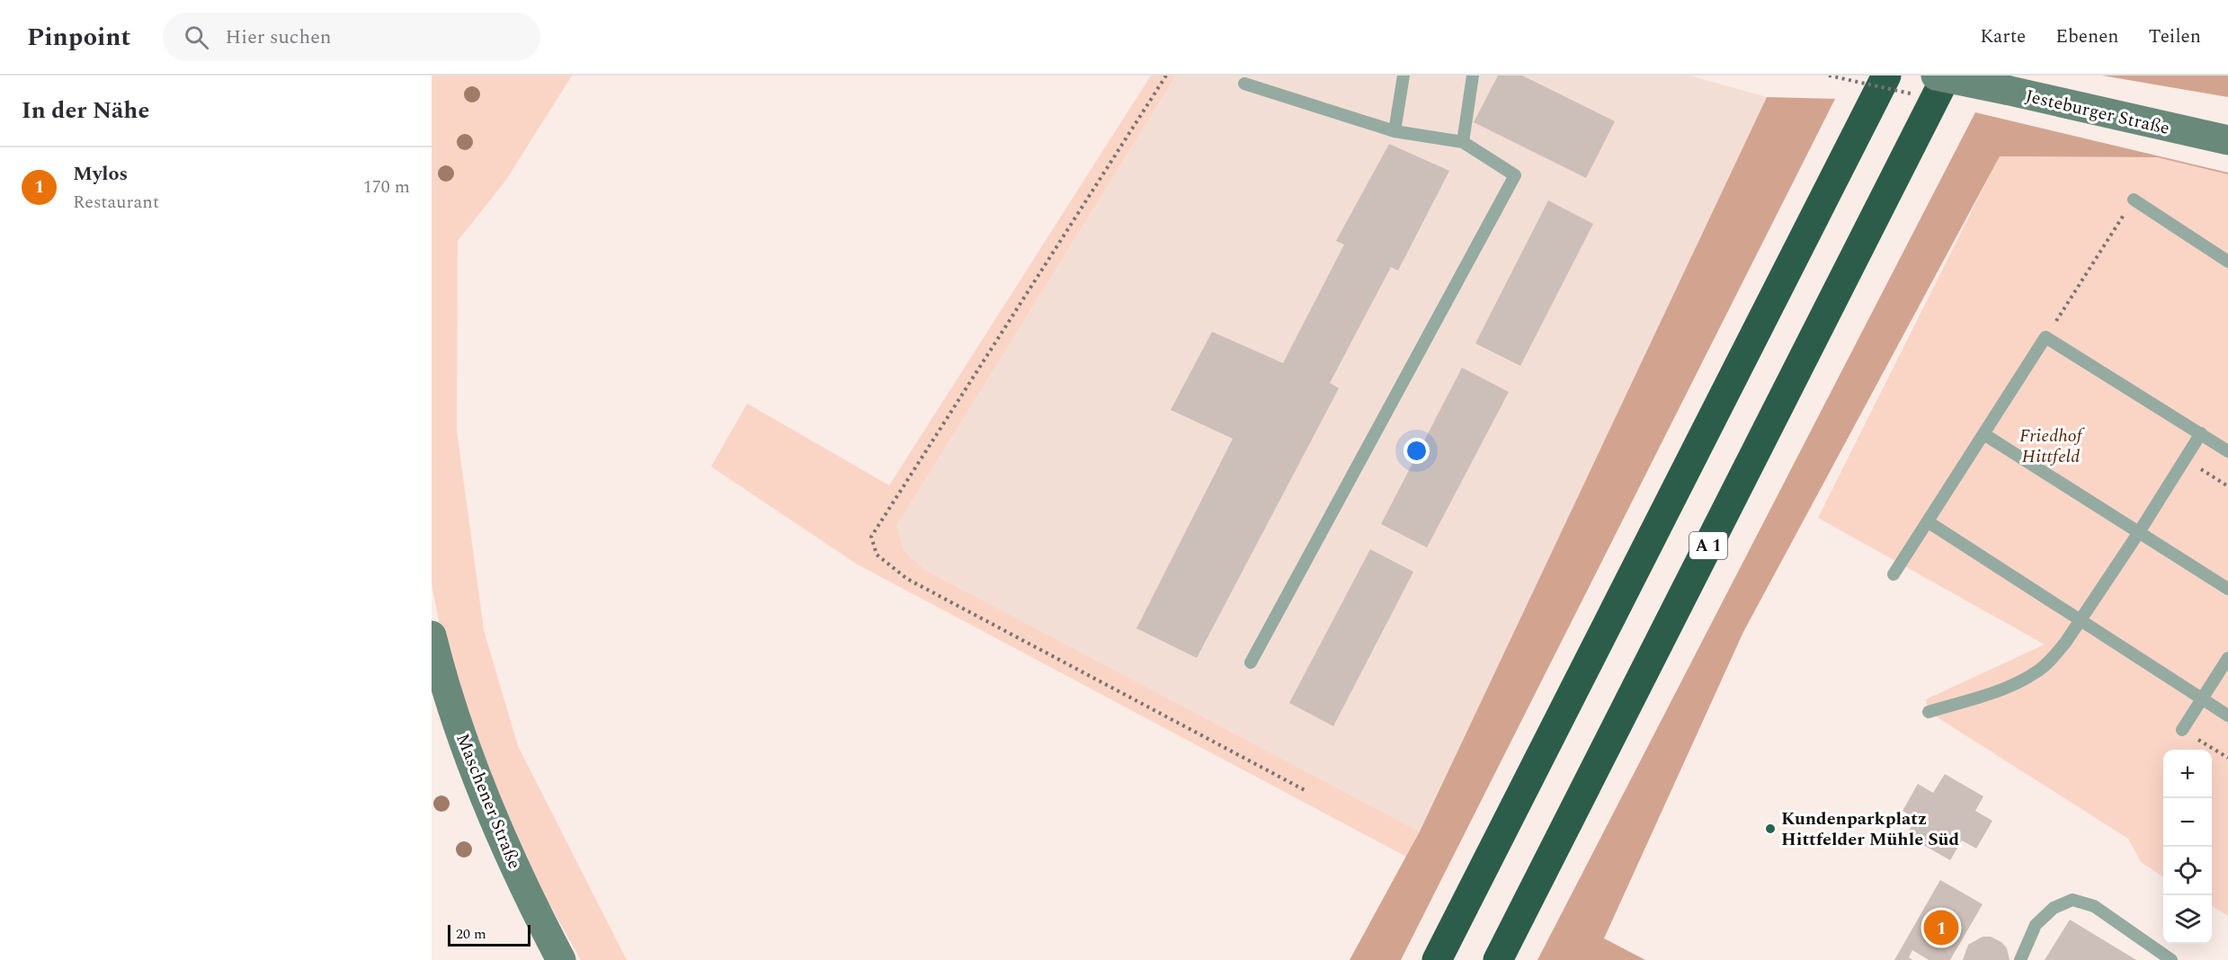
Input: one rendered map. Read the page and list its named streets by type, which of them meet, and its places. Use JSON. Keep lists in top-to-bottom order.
{
  "streets": {
    "highway": ["A 1"],
    "main road": ["Jesteburger Straße", "Maschener Straße"]
  },
  "parks": ["Friedhof Hittfeld"],
  "places": ["Kundenparkplatz Hittfelder Mühle Süd"],
  "scale_bar": "20 m",
  "page": {
    "header": "Pinpoint",
    "search": "Hier suchen",
    "nav": ["Karte", "Ebenen", "Teilen"],
    "heading": "In der Nähe",
    "list": [
      {
        "mark": "1",
        "name": "Mylos",
        "note": "Restaurant",
        "value": "170 m"
      }
    ],
    "map_buttons": ["+", "−"],
    "pins": "1",
    "scale": "20 m"
  }
}
